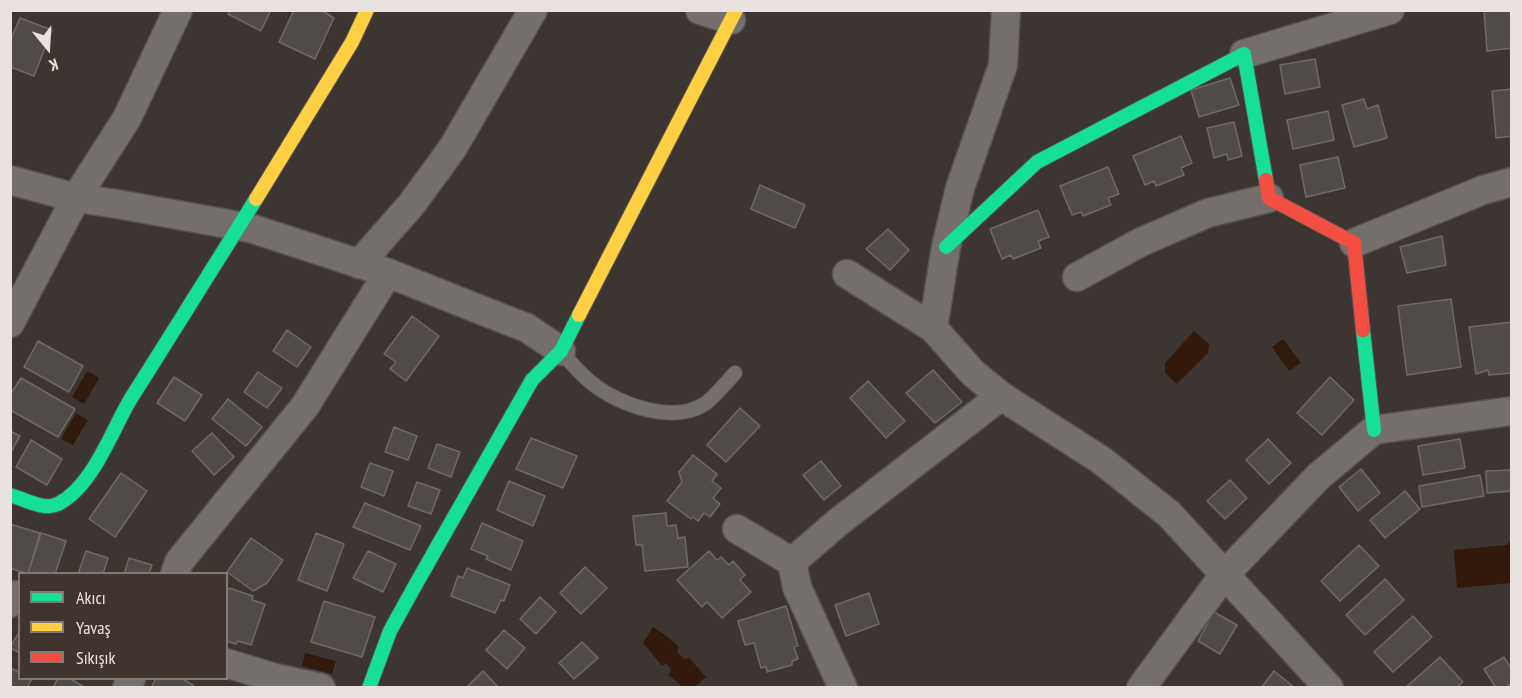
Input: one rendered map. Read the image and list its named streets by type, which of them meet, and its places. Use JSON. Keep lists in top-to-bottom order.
{
  "legend": ["Akıcı", "Yavaş", "Sıkışık"],
  "north": "bottom"
}
